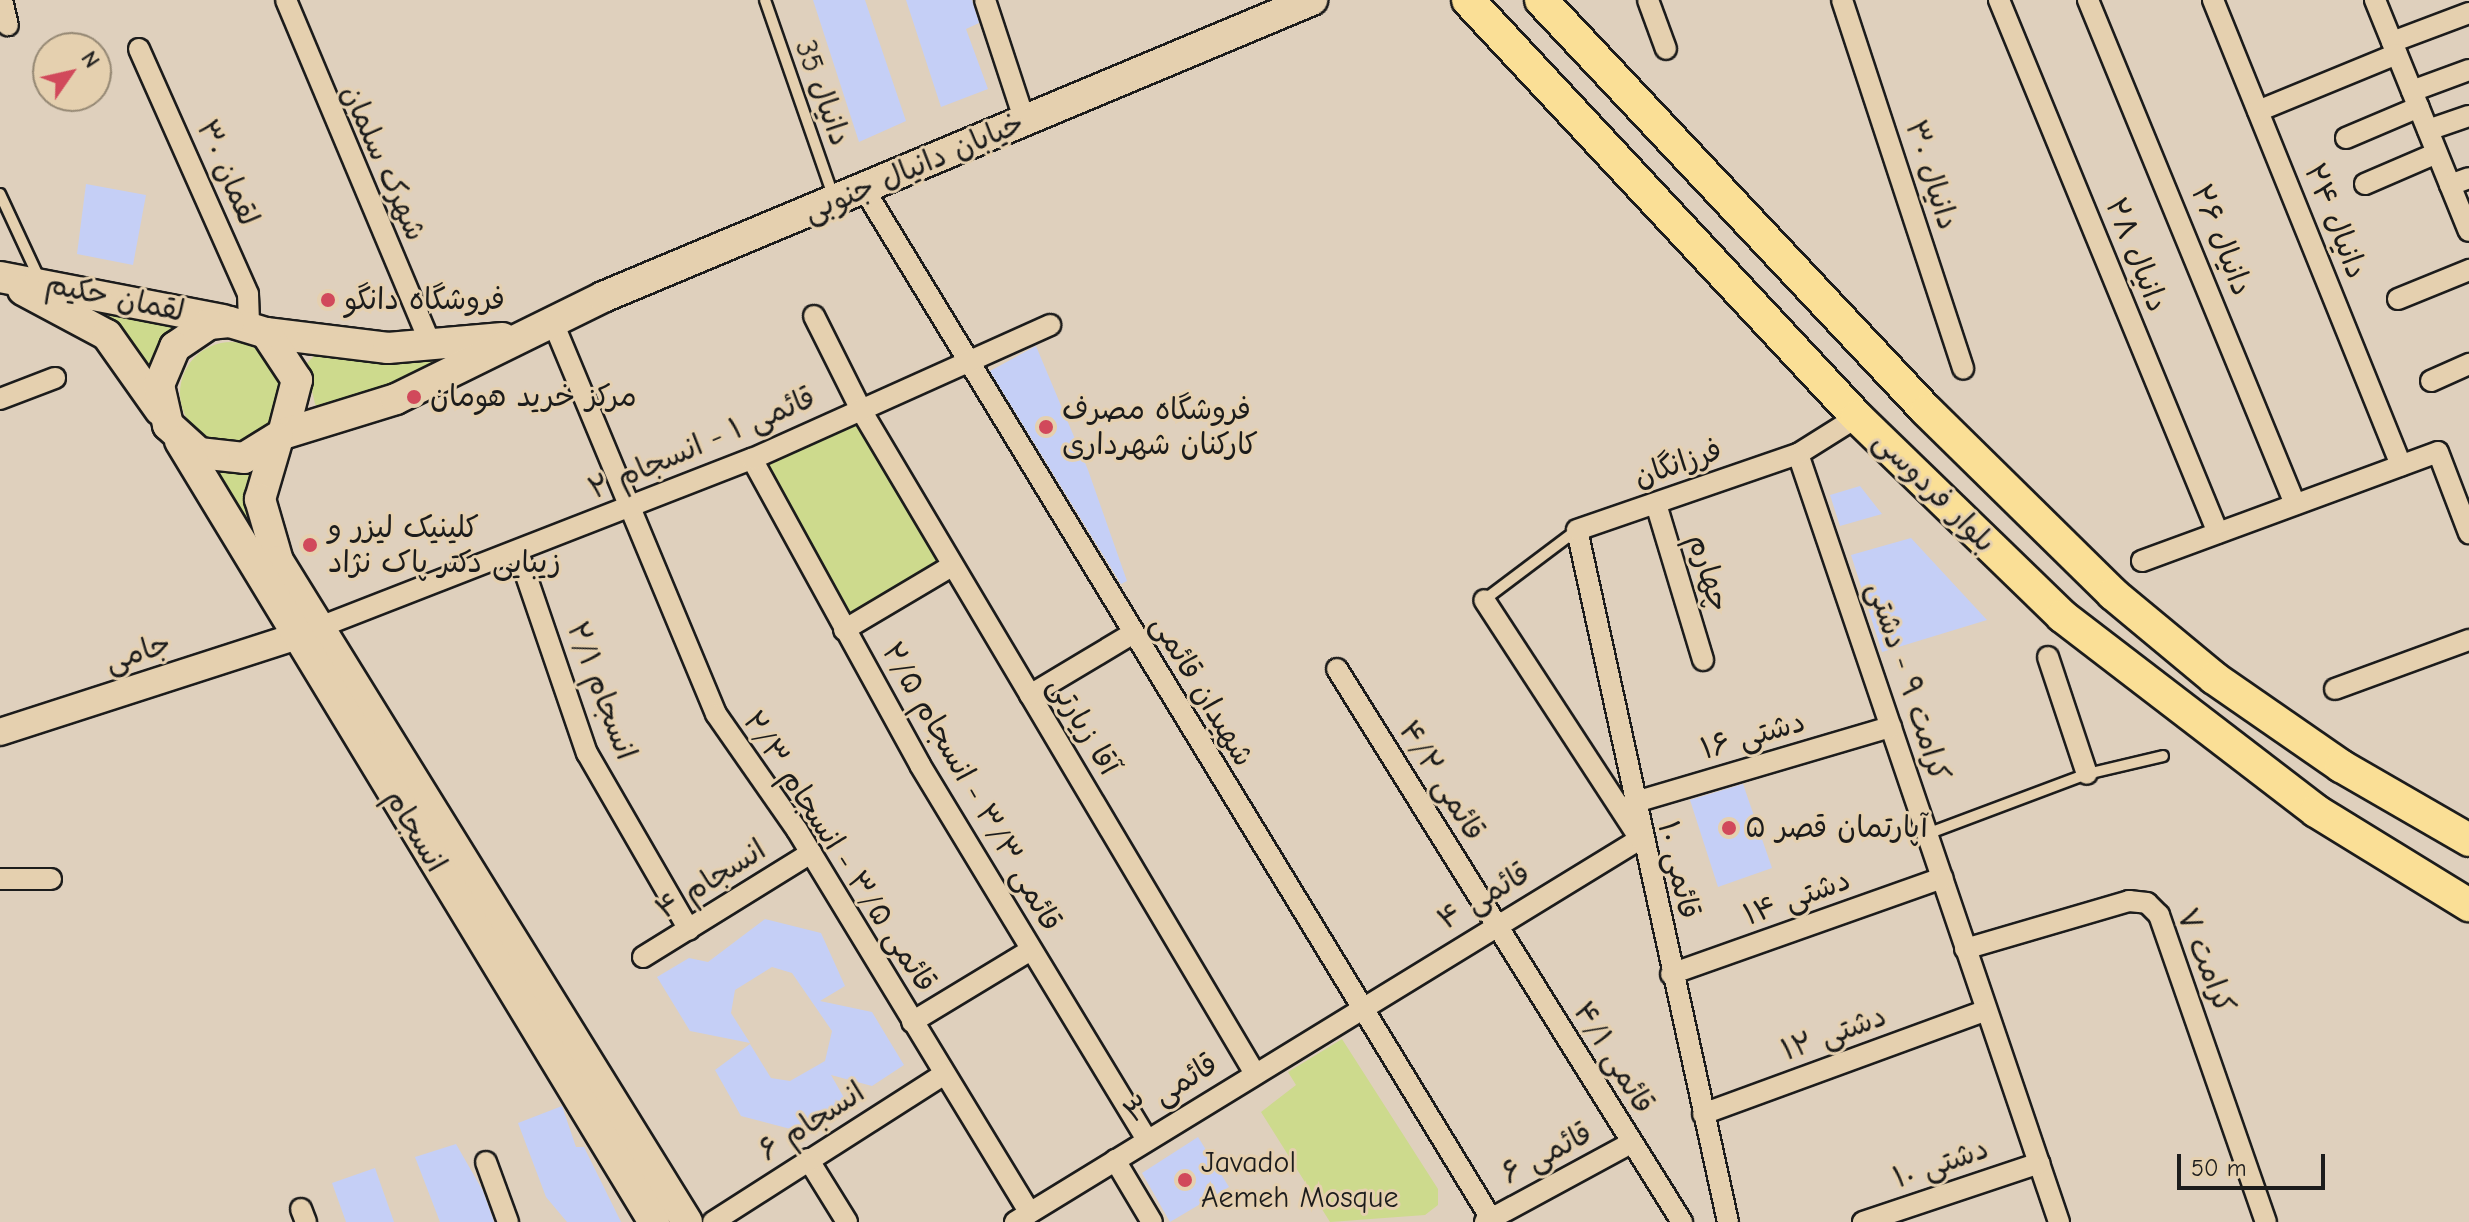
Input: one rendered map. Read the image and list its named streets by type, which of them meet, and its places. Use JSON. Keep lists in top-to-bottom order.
{
  "streets": {
    "main road": [
      "خیابان دانیال جنوبی",
      "لقمان حکیم",
      "بلوار فردوسی",
      "انسجام"
    ],
    "street": [
      "شهرک سلمان",
      "لقمان ۳۰",
      "دانیال ۳۰",
      "دانیال ۲۴",
      "دانیال ۲۶",
      "دانیال ۲۸",
      "قائمی ۱ - انسجام ۲",
      "فرزانگان",
      "چهارم",
      "جامی",
      "کرامت ۹ - دشتی",
      "انسجام ۲/۱",
      "شهیدان قائمی",
      "آقا زیارتی",
      "دشتی ۱۶",
      "قائمی ۴/۲",
      "قائمی ۳/۳ - انسجام ۲/۵",
      "قائمی ۳/۵ - انسجام ۲/۳",
      "قائمی ۱۰",
      "انسجام ۴",
      "قائمی ۴",
      "دشتی ۱۴",
      "کرامت ۷",
      "دشتی ۱۲",
      "قائمی ۴/۱",
      "قائمی ۳",
      "انسجام ۶",
      "قائمی ۶",
      "دشتی ۱۰"
    ],
    "lane": ["دانیال 35"]
  },
  "crossings": [
    ["دانیال 35", "خیابان دانیال جنوبی"],
    ["شهرک سلمان", "خیابان دانیال جنوبی"],
    ["خیابان دانیال جنوبی", "لقمان ۳۰"],
    ["خیابان دانیال جنوبی", "لقمان حکیم"],
    ["خیابان دانیال جنوبی", "شهیدان قائمی"],
    ["خیابان دانیال جنوبی", "انسجام"],
    ["خیابان دانیال جنوبی", "قائمی ۳/۵ - انسجام ۲/۳"],
    ["لقمان ۳۰", "لقمان حکیم"],
    ["لقمان ۳۰", "انسجام"],
    ["لقمان حکیم", "انسجام"],
    ["قائمی ۱ - انسجام ۲", "جامی"],
    ["قائمی ۱ - انسجام ۲", "انسجام ۲/۱"],
    ["قائمی ۱ - انسجام ۲", "شهیدان قائمی"],
    ["قائمی ۱ - انسجام ۲", "آقا زیارتی"],
    ["قائمی ۱ - انسجام ۲", "قائمی ۳/۳ - انسجام ۲/۵"],
    ["قائمی ۱ - انسجام ۲", "انسجام"],
    ["قائمی ۱ - انسجام ۲", "قائمی ۳/۵ - انسجام ۲/۳"],
    ["فرزانگان", "چهارم"],
    ["فرزانگان", "کرامت ۹ - دشتی"],
    ["فرزانگان", "قائمی ۱۰"],
    ["جامی", "انسجام"],
    ["کرامت ۹ - دشتی", "دشتی ۱۶"],
    ["کرامت ۹ - دشتی", "دشتی ۱۴"],
    ["کرامت ۹ - دشتی", "کرامت ۷"],
    ["کرامت ۹ - دشتی", "دشتی ۱۲"],
    ["کرامت ۹ - دشتی", "دشتی ۱۰"],
    ["انسجام ۲/۱", "انسجام ۴"],
    ["شهیدان قائمی", "قائمی ۴"],
    ["شهیدان قائمی", "قائمی ۳"],
    ["شهیدان قائمی", "قائمی ۶"],
    ["آقا زیارتی", "قائمی ۳"],
    ["دشتی ۱۶", "قائمی ۱۰"],
    ["قائمی ۴/۲", "قائمی ۴"],
    ["قائمی ۴/۲", "قائمی ۴/۱"],
    ["قائمی ۳/۳ - انسجام ۲/۵", "قائمی ۳"],
    ["قائمی ۳/۵ - انسجام ۲/۳", "انسجام ۴"],
    ["قائمی ۳/۵ - انسجام ۲/۳", "قائمی ۳"],
    ["قائمی ۳/۵ - انسجام ۲/۳", "انسجام ۶"],
    ["قائمی ۱۰", "قائمی ۴"],
    ["قائمی ۱۰", "دشتی ۱۴"],
    ["قائمی ۱۰", "دشتی ۱۲"],
    ["قائمی ۴", "قائمی ۴/۱"],
    ["قائمی ۴", "قائمی ۳"],
    ["قائمی ۴/۱", "قائمی ۶"]
  ],
  "places": [
    "فروشگاه دانگو",
    "مرکز خرید هومان",
    "فروشگاه مصرف کارکنان شهرداری",
    "کلینیک لیزر و زیبایی دکتر پاک نژاد",
    "آپارتمان قصر ۵",
    "Javadol Aemeh Mosque"
  ],
  "scale_bar": "50 m",
  "north": "top right"
}
